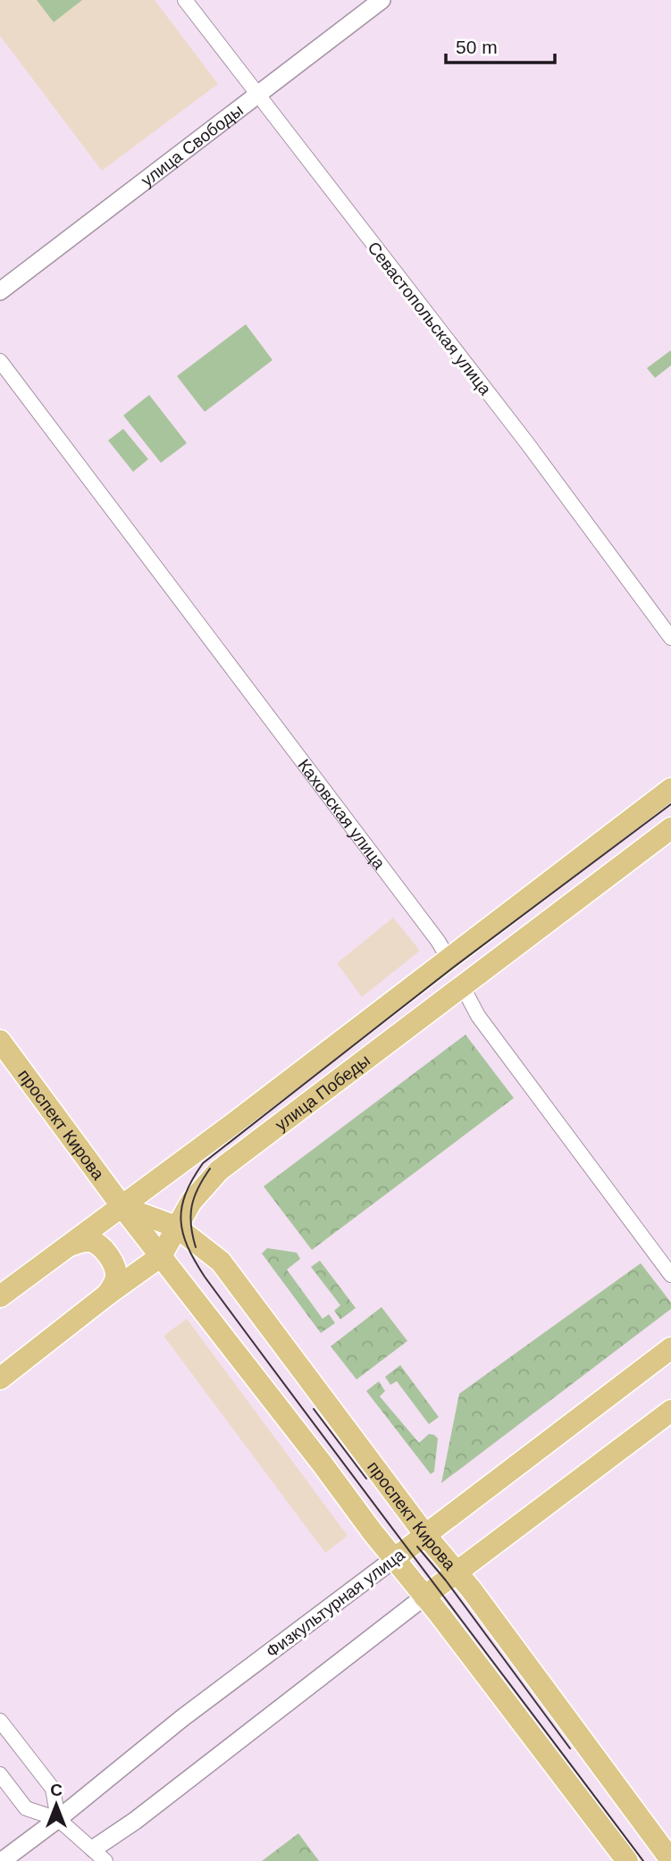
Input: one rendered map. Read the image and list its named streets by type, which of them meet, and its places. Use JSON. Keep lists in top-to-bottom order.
{
  "streets": {
    "main road": [
      "Каховская улица",
      "улица Победы",
      "проспект Кирова",
      "Физкультурная улица"
    ],
    "street": ["улица Свободы", "Севастопольская улица"]
  },
  "crossings": [
    ["улица Свободы", "Севастопольская улица"],
    ["Каховская улица", "улица Победы"],
    ["улица Победы", "проспект Кирова"],
    ["проспект Кирова", "Физкультурная улица"]
  ],
  "scale_bar": "50 m",
  "north": "top"
}
